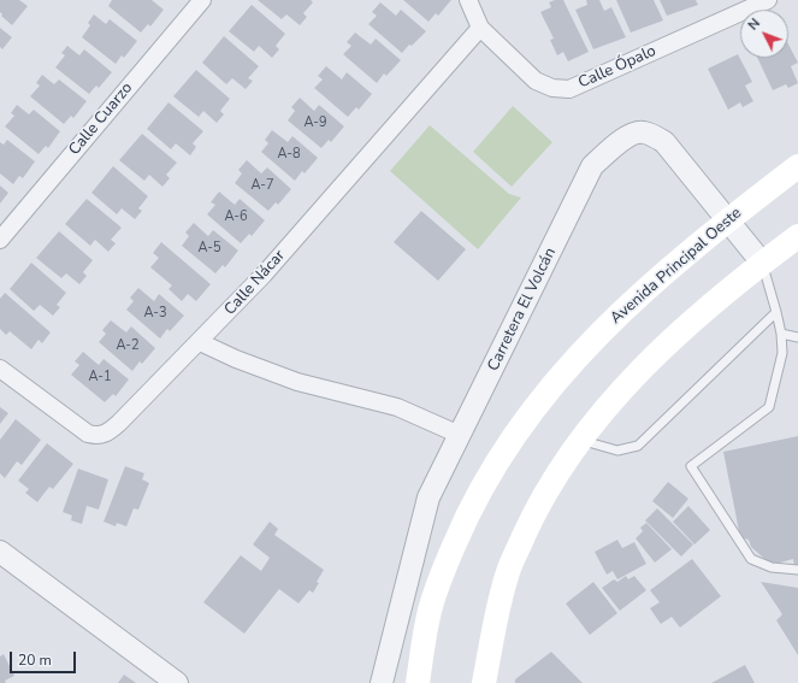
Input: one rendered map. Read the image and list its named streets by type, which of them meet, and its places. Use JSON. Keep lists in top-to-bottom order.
{
  "streets": {
    "main road": ["Avenida Principal Oeste"],
    "street": [
      "Calle Ópalo",
      "Calle Cuarzo",
      "Calle Nácar",
      "Carretera El Volcán"
    ]
  },
  "crossings": [
    ["Calle Ópalo", "Calle Nácar"],
    ["Avenida Principal Oeste", "Carretera El Volcán"]
  ],
  "house_numbers": [
    "A-9",
    "A-8",
    "A-7",
    "A-6",
    "A-5",
    "A-3",
    "A-2",
    "A-1"
  ],
  "scale_bar": "20 m",
  "north": "top left"
}
